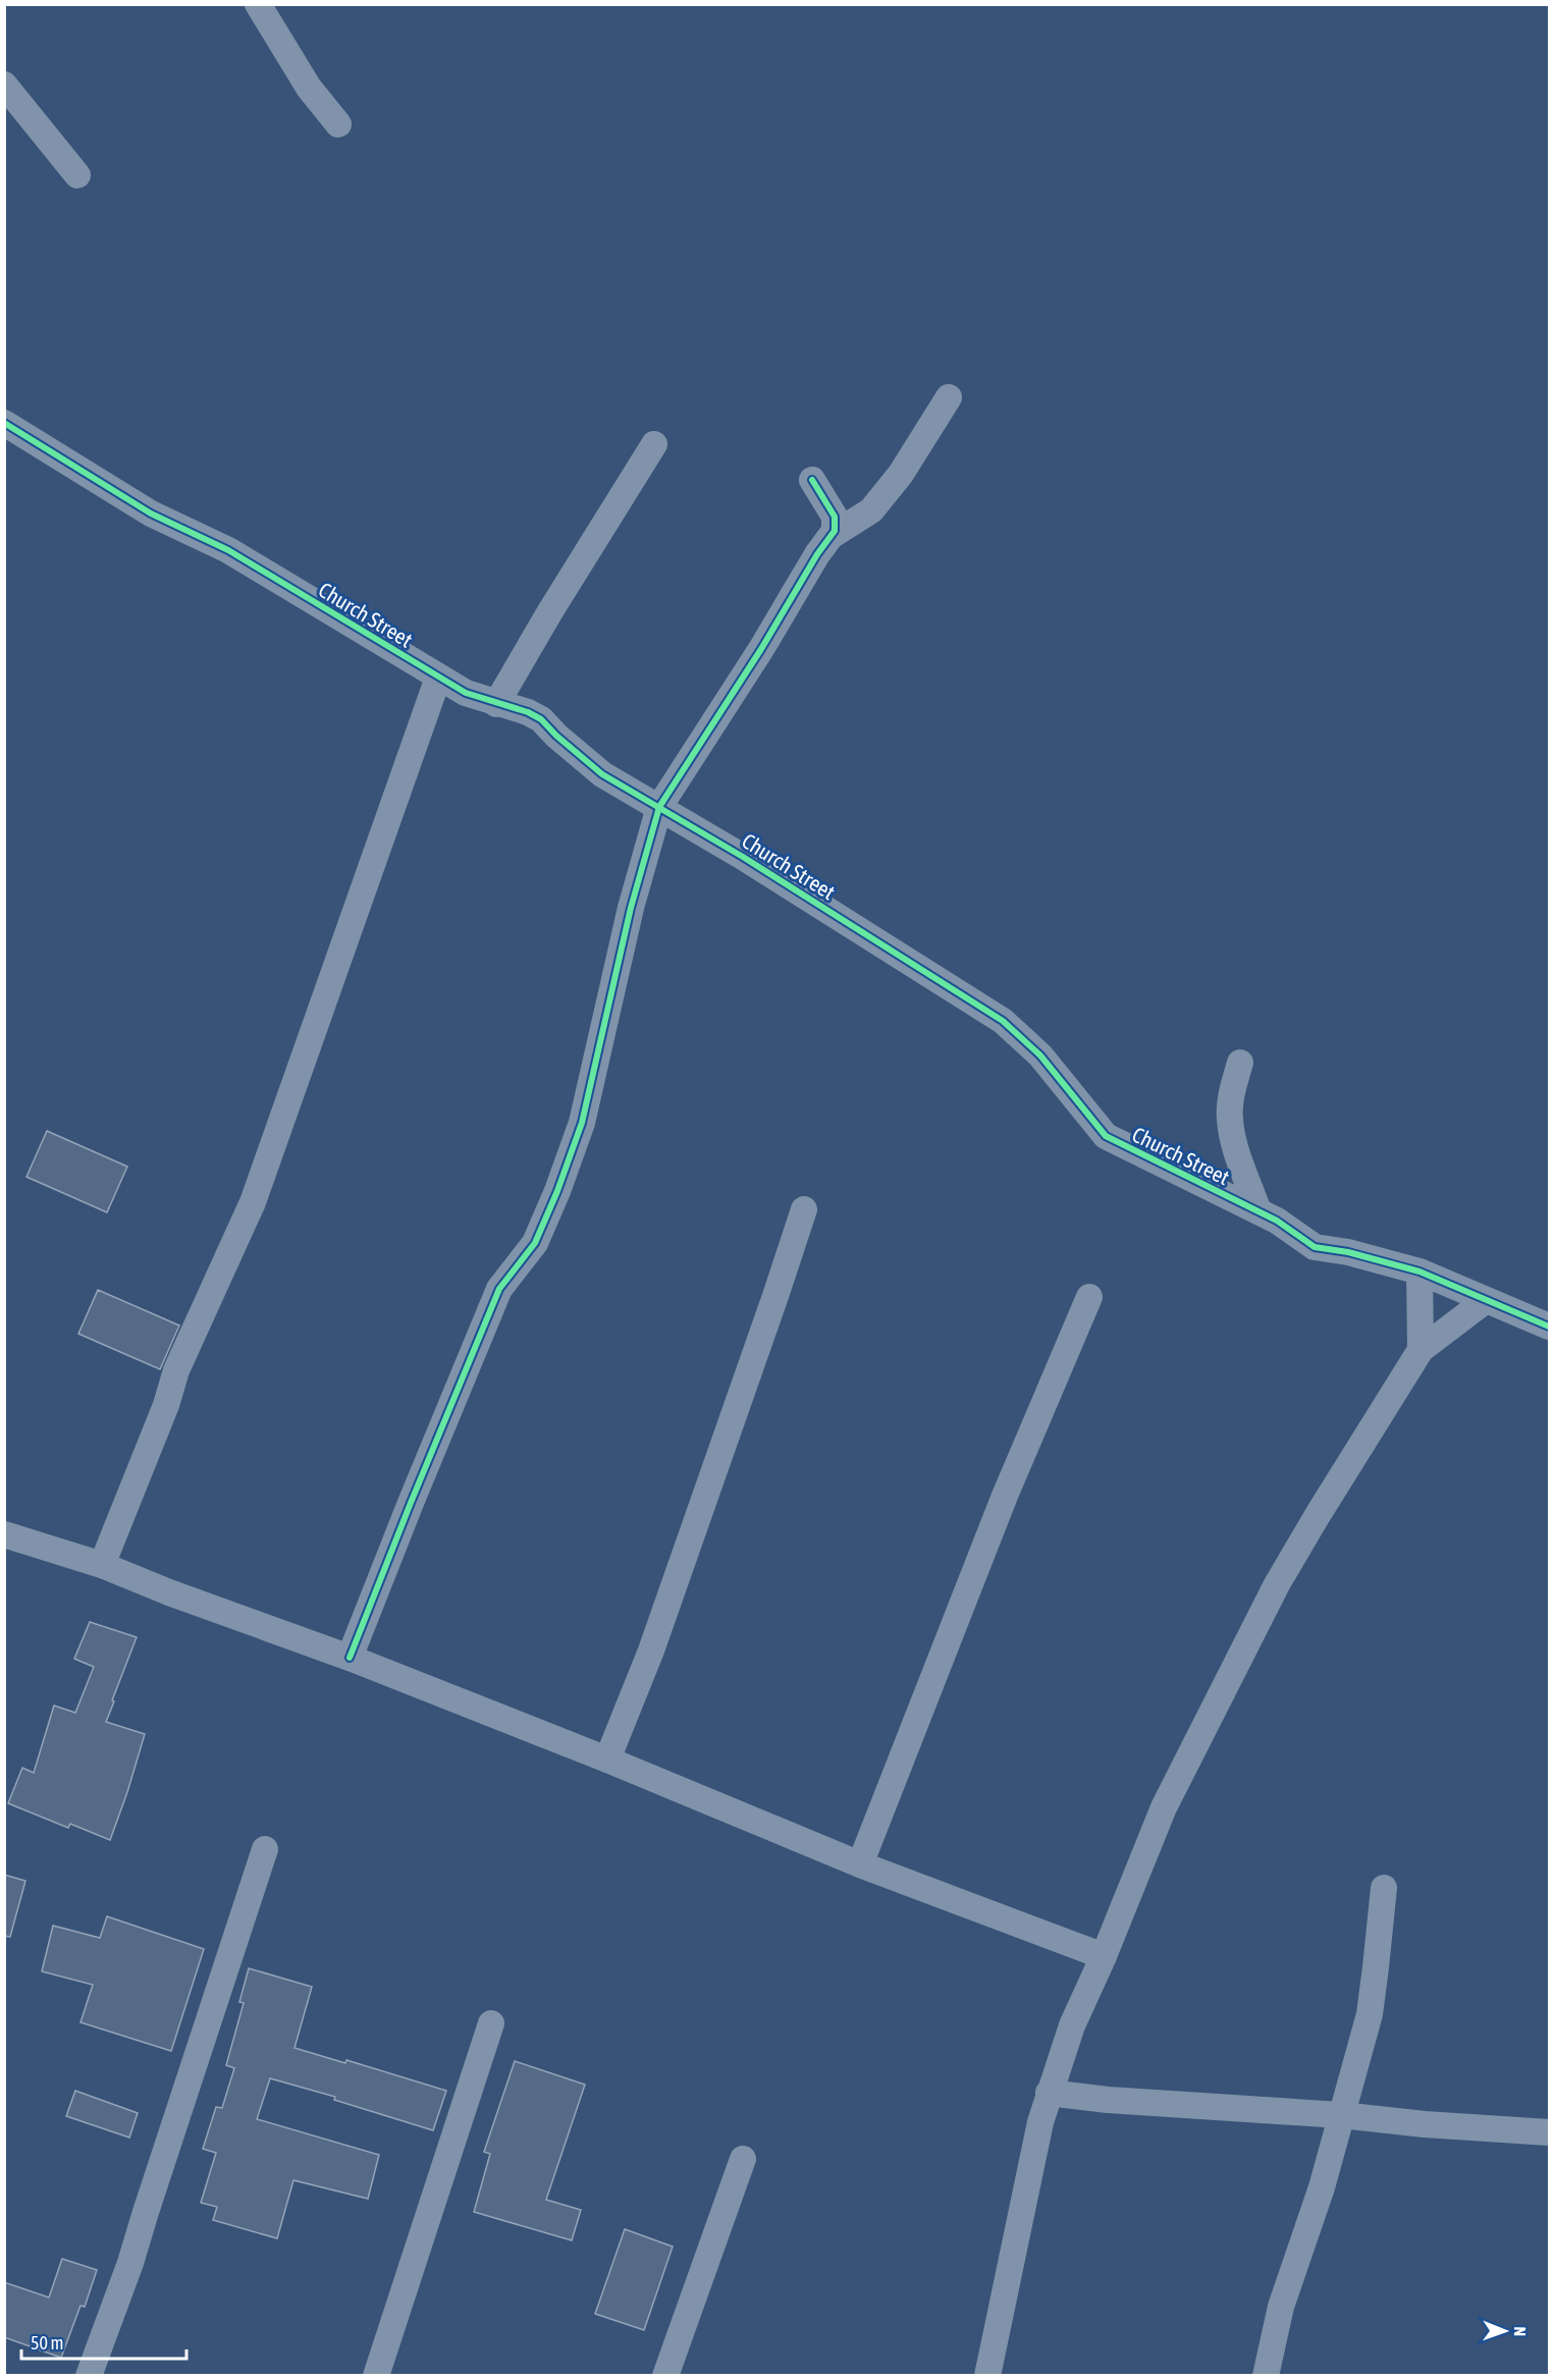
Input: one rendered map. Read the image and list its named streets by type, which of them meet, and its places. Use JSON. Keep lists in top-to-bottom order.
{
  "streets": {
    "street": ["Church Street"]
  },
  "scale_bar": "50 m",
  "north": "right"
}
